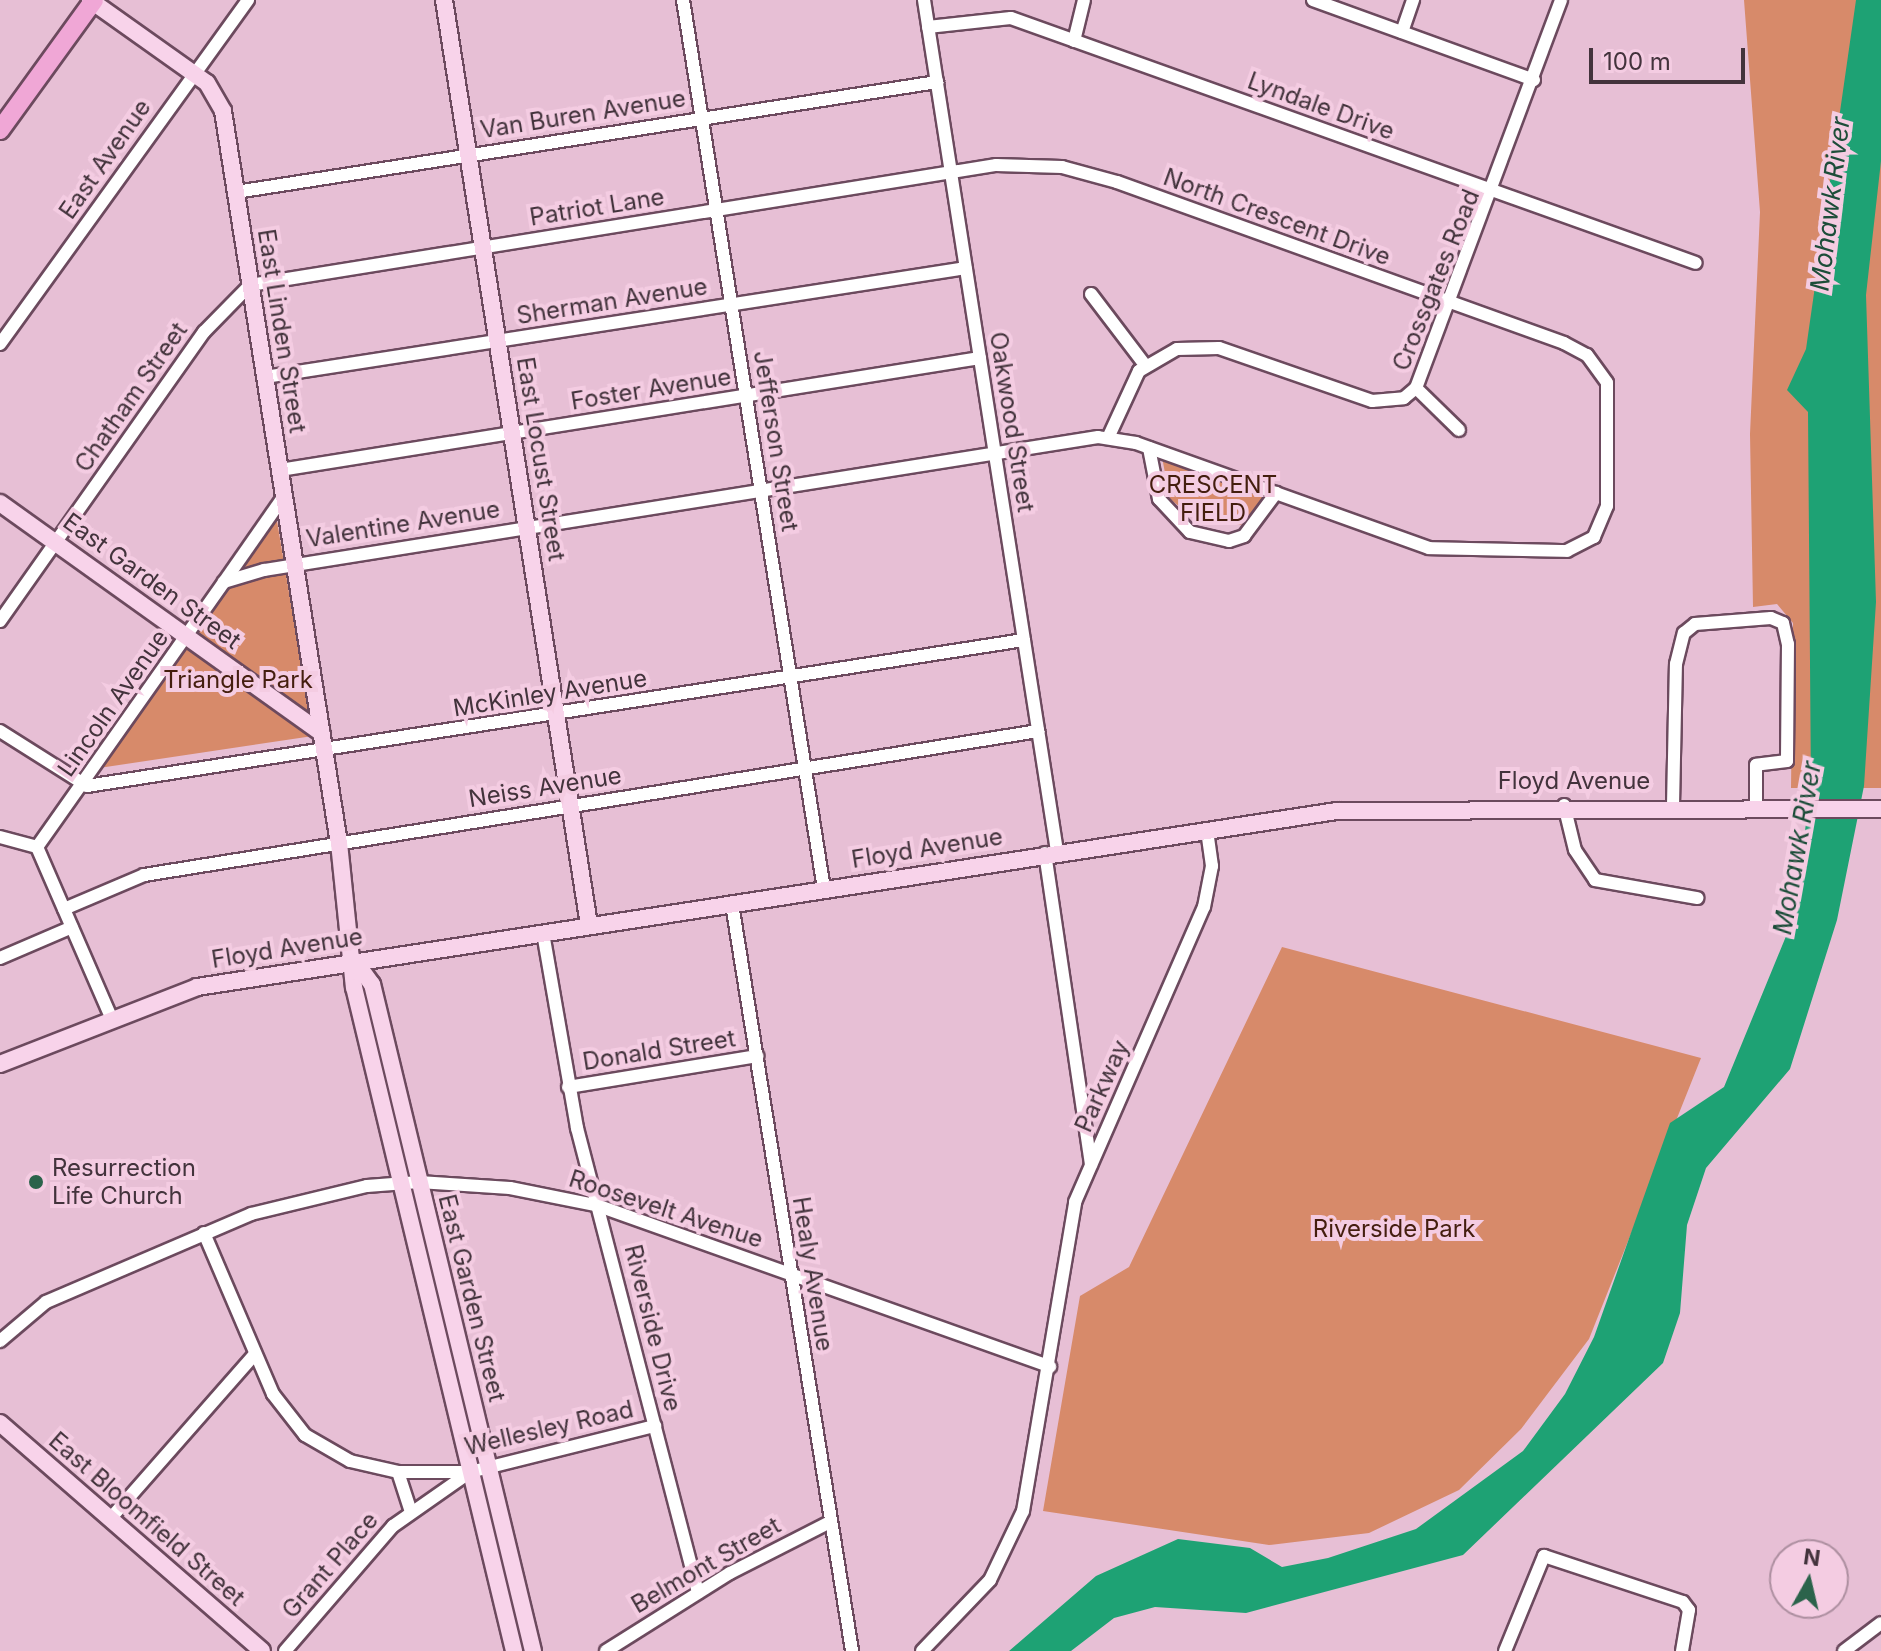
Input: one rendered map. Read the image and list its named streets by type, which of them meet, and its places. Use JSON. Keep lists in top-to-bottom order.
{
  "streets": {
    "street": [
      "Lyndale Drive",
      "Van Buren Avenue",
      "East Avenue",
      "Patriot Lane",
      "North Crescent Drive",
      "Crossgates Road",
      "Sherman Avenue",
      "East Linden Street",
      "Foster Avenue",
      "Chatham Street",
      "Oakwood Street",
      "Jefferson Street",
      "East Locust Street",
      "Valentine Avenue",
      "East Garden Street",
      "McKinley Avenue",
      "Lincoln Avenue",
      "Floyd Avenue",
      "Neiss Avenue",
      "Donald Street",
      "Parkway",
      "Roosevelt Avenue",
      "Healy Avenue",
      "Riverside Drive",
      "Wellesley Road",
      "East Bloomfield Street",
      "Grant Place",
      "Belmont Street"
    ]
  },
  "crossings": [
    ["Lyndale Drive", "Crossgates Road"],
    ["Lyndale Drive", "Oakwood Street"],
    ["Van Buren Avenue", "East Linden Street"],
    ["Van Buren Avenue", "Oakwood Street"],
    ["Van Buren Avenue", "Jefferson Street"],
    ["Van Buren Avenue", "East Locust Street"],
    ["East Avenue", "East Linden Street"],
    ["Patriot Lane", "North Crescent Drive"],
    ["Patriot Lane", "East Linden Street"],
    ["Patriot Lane", "Chatham Street"],
    ["Patriot Lane", "Oakwood Street"],
    ["Patriot Lane", "Jefferson Street"],
    ["Patriot Lane", "East Locust Street"],
    ["North Crescent Drive", "Crossgates Road"],
    ["North Crescent Drive", "Oakwood Street"],
    ["Sherman Avenue", "East Linden Street"],
    ["Sherman Avenue", "Oakwood Street"],
    ["Sherman Avenue", "Jefferson Street"],
    ["Sherman Avenue", "East Locust Street"],
    ["East Linden Street", "Foster Avenue"],
    ["East Linden Street", "Chatham Street"],
    ["East Linden Street", "Valentine Avenue"],
    ["East Linden Street", "East Garden Street"],
    ["East Linden Street", "Lincoln Avenue"],
    ["Foster Avenue", "Oakwood Street"],
    ["Foster Avenue", "Jefferson Street"],
    ["Foster Avenue", "East Locust Street"],
    ["Chatham Street", "East Garden Street"],
    ["Oakwood Street", "Valentine Avenue"],
    ["Oakwood Street", "McKinley Avenue"],
    ["Oakwood Street", "Floyd Avenue"],
    ["Oakwood Street", "Neiss Avenue"],
    ["Oakwood Street", "Parkway"],
    ["Jefferson Street", "Valentine Avenue"],
    ["Jefferson Street", "McKinley Avenue"],
    ["Jefferson Street", "Floyd Avenue"],
    ["Jefferson Street", "Neiss Avenue"],
    ["East Locust Street", "Valentine Avenue"],
    ["East Locust Street", "McKinley Avenue"],
    ["East Locust Street", "Floyd Avenue"],
    ["East Locust Street", "Neiss Avenue"],
    ["East Garden Street", "McKinley Avenue"],
    ["East Garden Street", "Lincoln Avenue"],
    ["East Garden Street", "Floyd Avenue"],
    ["East Garden Street", "Neiss Avenue"],
    ["East Garden Street", "Roosevelt Avenue"],
    ["East Garden Street", "Wellesley Road"],
    ["East Garden Street", "Grant Place"],
    ["McKinley Avenue", "Lincoln Avenue"],
    ["Floyd Avenue", "Parkway"],
    ["Floyd Avenue", "Healy Avenue"],
    ["Floyd Avenue", "Riverside Drive"],
    ["Donald Street", "Healy Avenue"],
    ["Donald Street", "Riverside Drive"],
    ["Parkway", "Roosevelt Avenue"],
    ["Roosevelt Avenue", "Healy Avenue"],
    ["Roosevelt Avenue", "Riverside Drive"],
    ["Roosevelt Avenue", "Wellesley Road"],
    ["Healy Avenue", "Belmont Street"],
    ["Riverside Drive", "Wellesley Road"],
    ["Riverside Drive", "Belmont Street"],
    ["Wellesley Road", "Grant Place"]
  ],
  "water": ["Mohawk River"],
  "parks": ["CRESCENT FIELD", "Triangle Park", "Riverside Park"],
  "places": ["Resurrection Life Church"],
  "scale_bar": "100 m",
  "north": "top"
}
